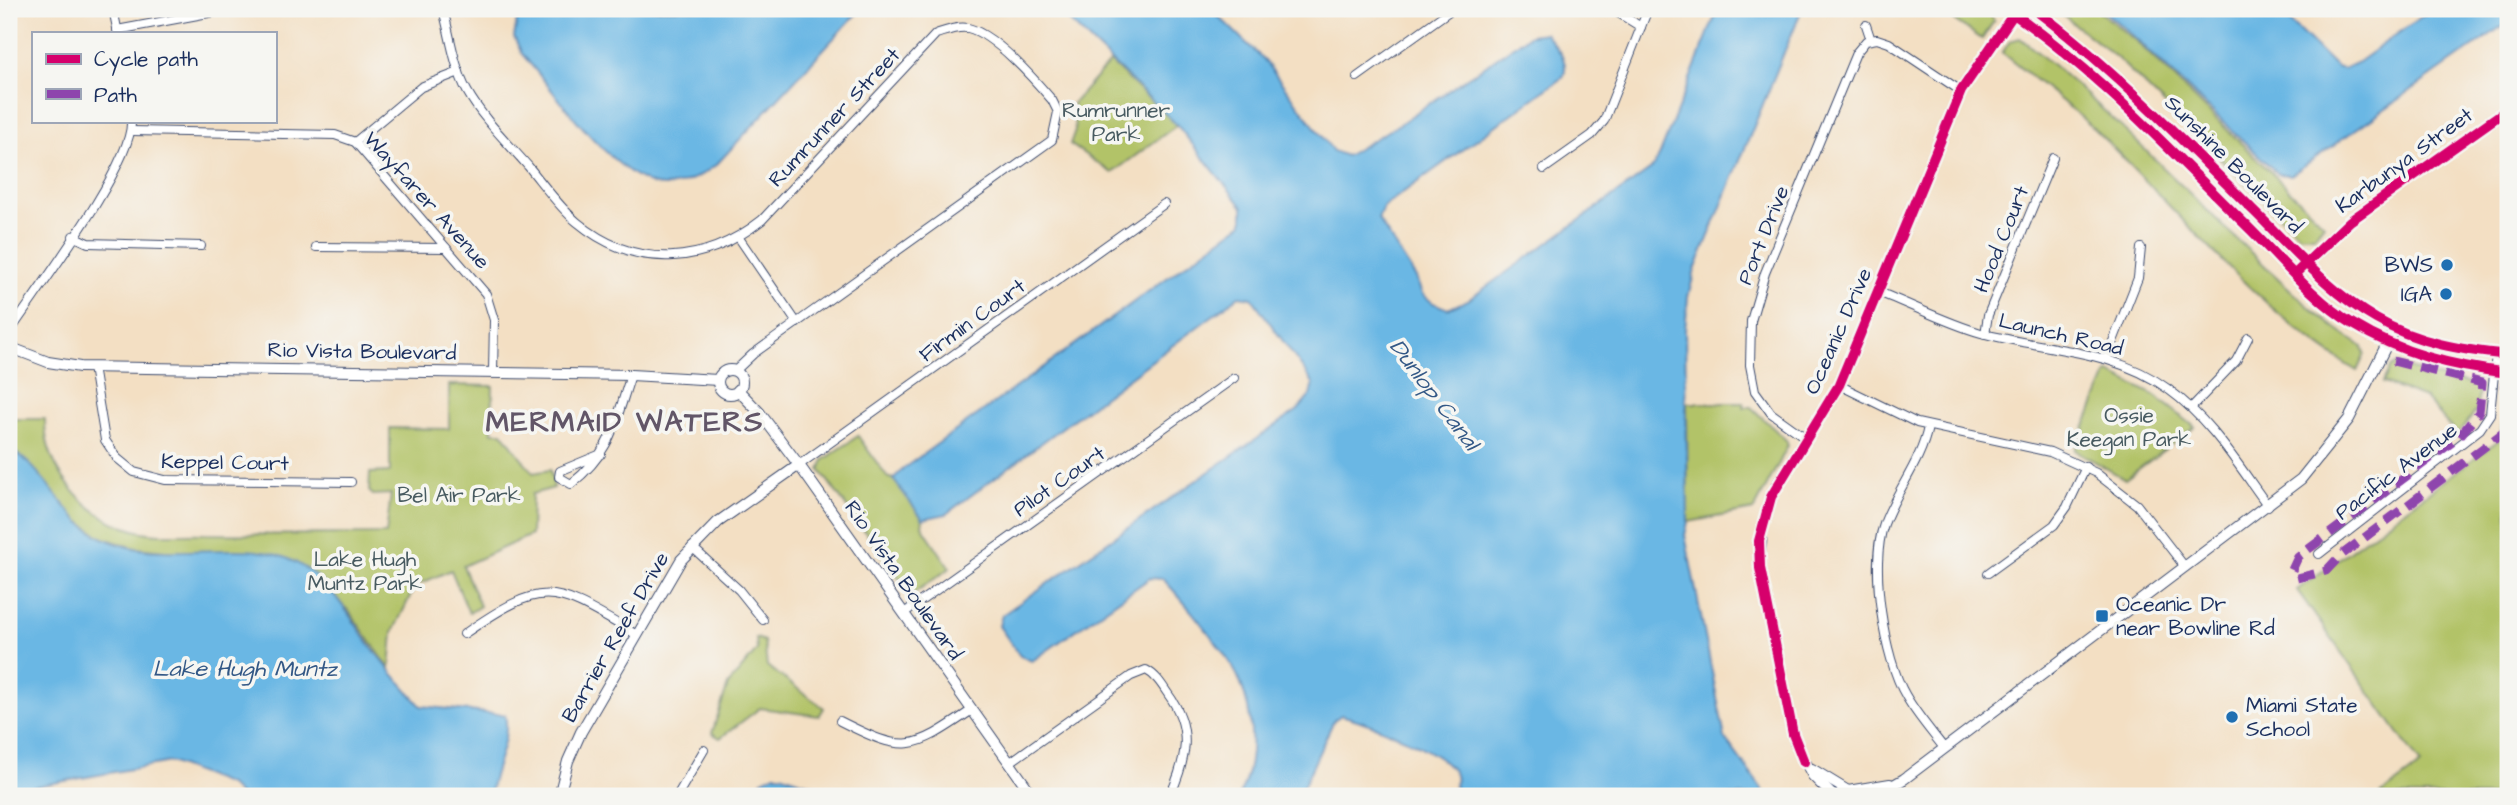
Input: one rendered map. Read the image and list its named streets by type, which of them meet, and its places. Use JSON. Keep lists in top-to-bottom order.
{
  "streets": {
    "main road": ["Sunshine Boulevard"],
    "street": [
      "Rumrunner Street",
      "Karbunya Street",
      "Wayfarer Avenue",
      "Port Drive",
      "Hood Court",
      "Firmin Court",
      "Oceanic Drive",
      "Launch Road",
      "Rio Vista Boulevard",
      "Keppel Court",
      "Pacific Avenue",
      "Pilot Court",
      "Barrier Reef Drive"
    ]
  },
  "crossings": [
    ["Rumrunner Street", "Rio Vista Boulevard"],
    ["Karbunya Street", "Sunshine Boulevard"],
    ["Sunshine Boulevard", "Oceanic Drive"],
    ["Sunshine Boulevard", "Pacific Avenue"],
    ["Wayfarer Avenue", "Rio Vista Boulevard"],
    ["Port Drive", "Oceanic Drive"],
    ["Hood Court", "Launch Road"],
    ["Firmin Court", "Rio Vista Boulevard"],
    ["Firmin Court", "Barrier Reef Drive"],
    ["Oceanic Drive", "Launch Road"],
    ["Rio Vista Boulevard", "Keppel Court"],
    ["Rio Vista Boulevard", "Pilot Court"],
    ["Rio Vista Boulevard", "Barrier Reef Drive"]
  ],
  "districts": ["MERMAID WATERS"],
  "water": ["Dunlop Canal", "Lake Hugh Muntz"],
  "parks": [
    "Rumrunner Park",
    "Ossie Keegan Park",
    "Bel Air Park",
    "Lake Hugh Muntz Park"
  ],
  "places": {
    "other": ["BWS", "IGA", "Miami State School"],
    "transit": ["Oceanic Dr near Bowline Rd"]
  },
  "legend": ["Cycle path", "Path"]
}
